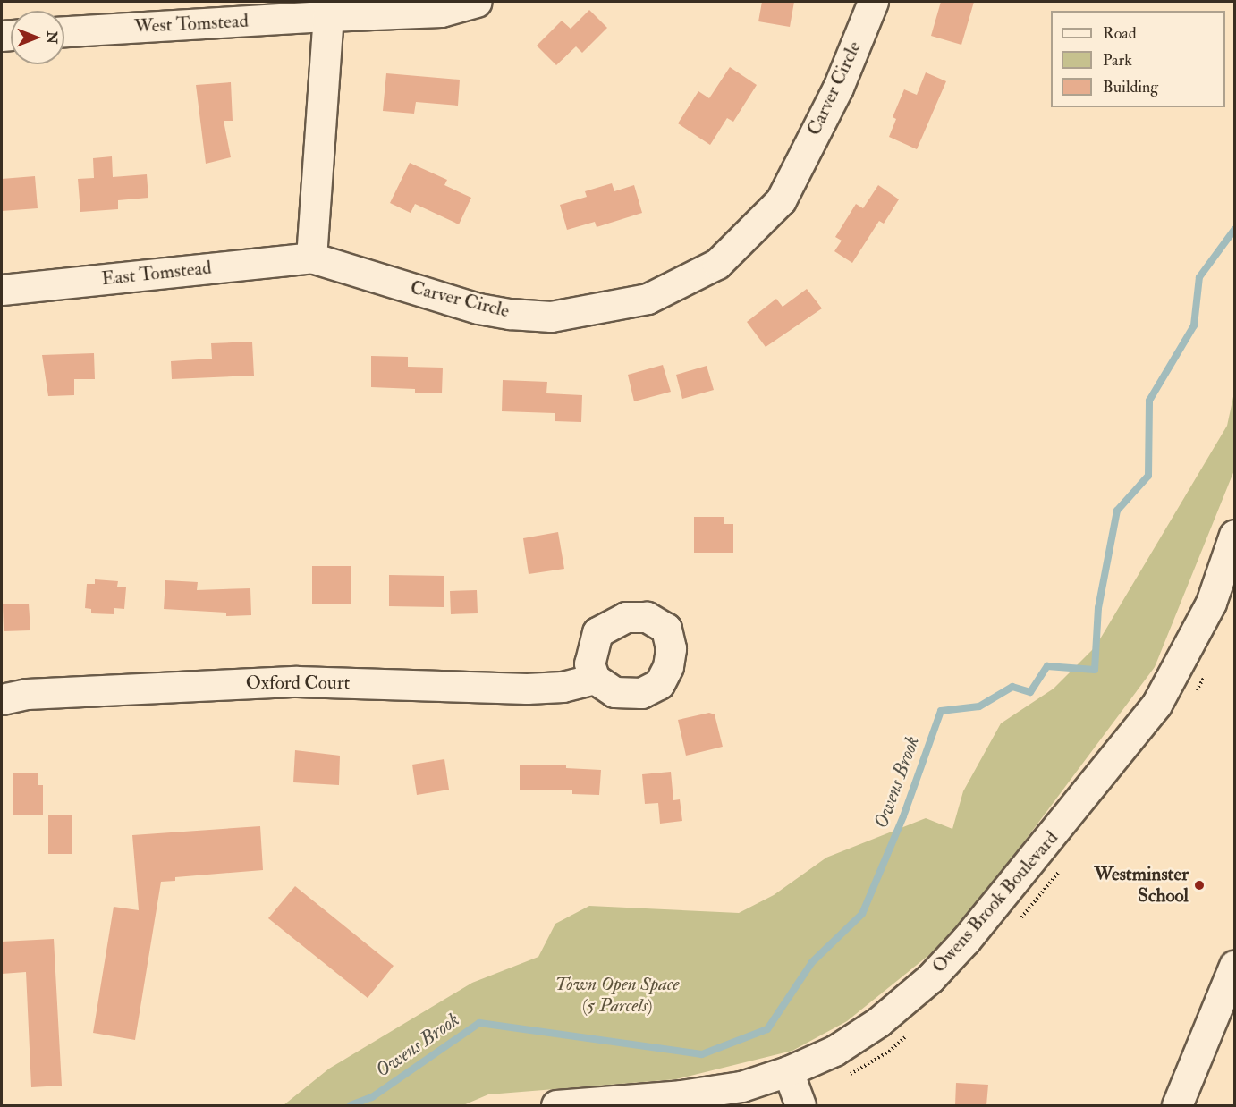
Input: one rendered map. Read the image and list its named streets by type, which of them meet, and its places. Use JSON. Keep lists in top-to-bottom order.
{
  "streets": {
    "street": [
      "West Tomstead",
      "Carver Circle",
      "East Tomstead",
      "Oxford Court",
      "Owens Brook Boulevard"
    ]
  },
  "crossings": [
    ["Carver Circle", "East Tomstead"]
  ],
  "water": ["Owens Brook"],
  "parks": ["Town Open Space (5 Parcels)"],
  "places": ["Westminster School"],
  "legend": ["Road", "Park", "Building"],
  "north": "right"
}
